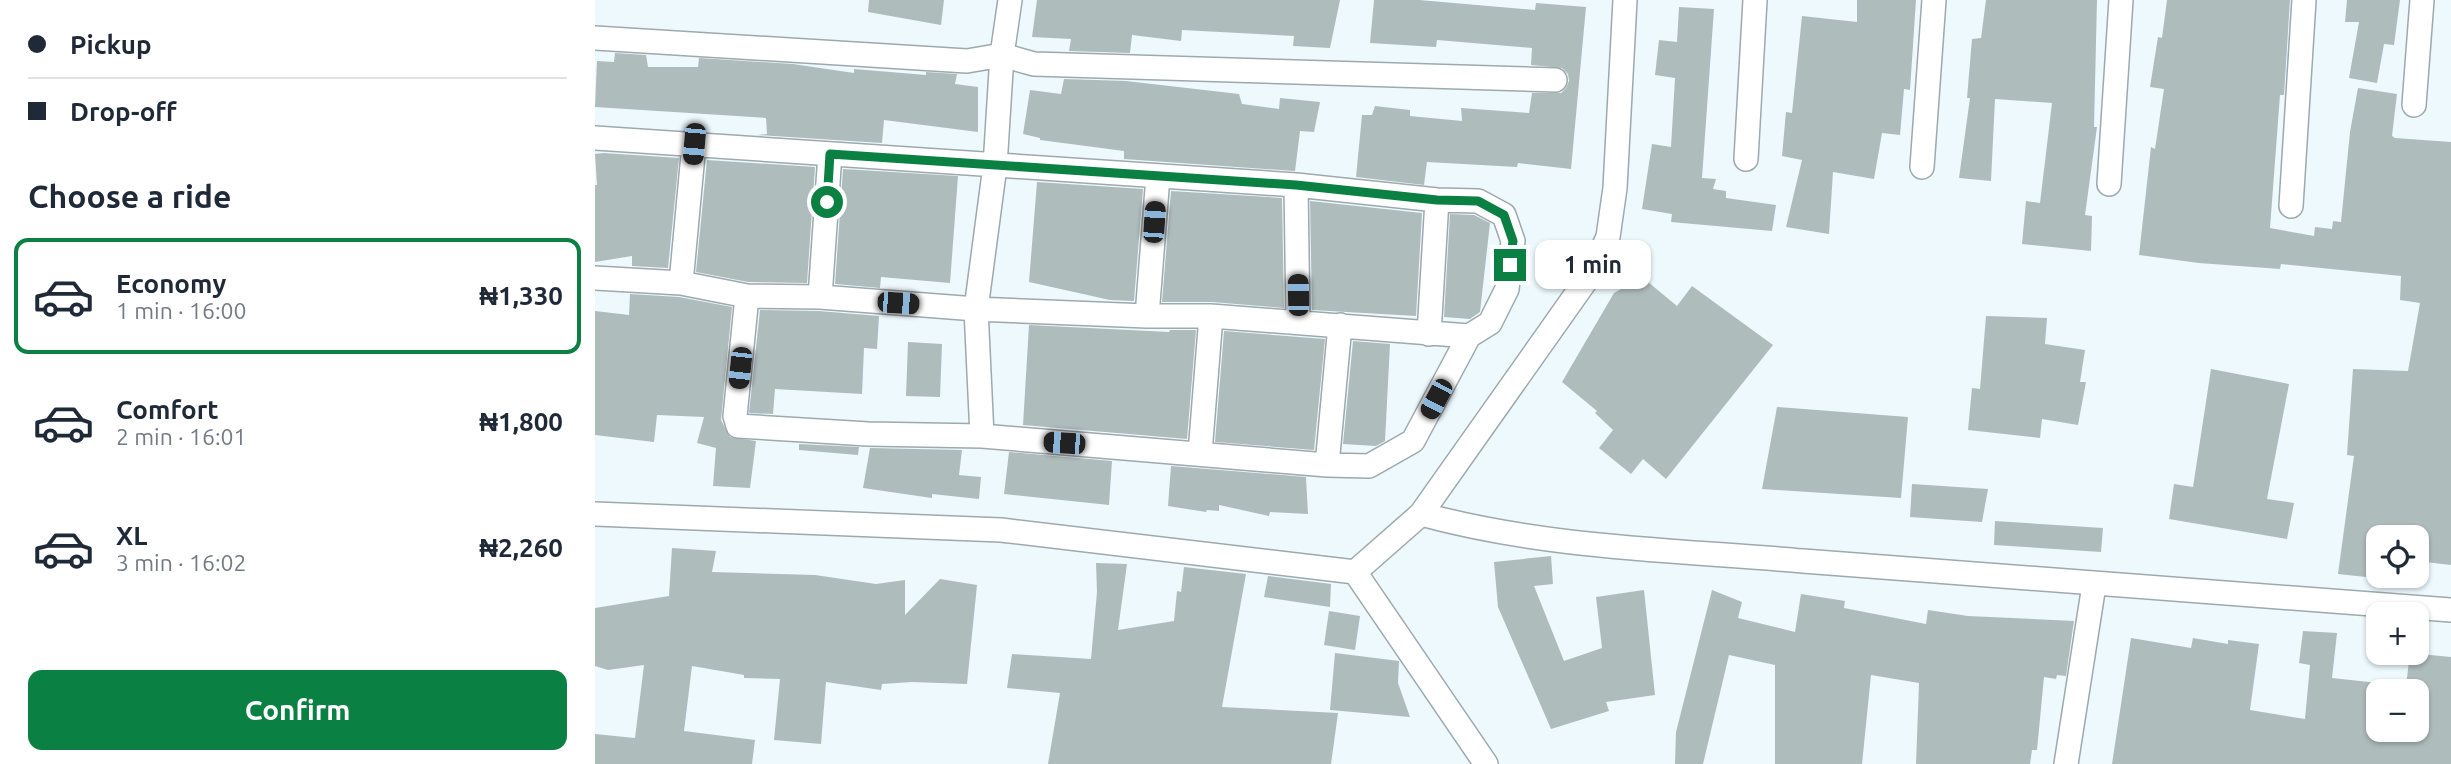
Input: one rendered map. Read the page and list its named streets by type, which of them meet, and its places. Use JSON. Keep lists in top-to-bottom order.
{
  "page": {
    "banner": ["Pickup", "Drop-off"],
    "heading": "Choose a ride",
    "list": [
      {
        "name": "Economy",
        "note": "1 min · 16:00",
        "value": "₦1,330"
      },
      {
        "name": "Comfort",
        "note": "2 min · 16:01",
        "value": "₦1,800"
      },
      {
        "name": "XL",
        "note": "3 min · 16:02",
        "value": "₦2,260"
      }
    ],
    "bubble": "1 min",
    "map_buttons": ["+", "−"],
    "buttons": "Confirm"
  }
}
